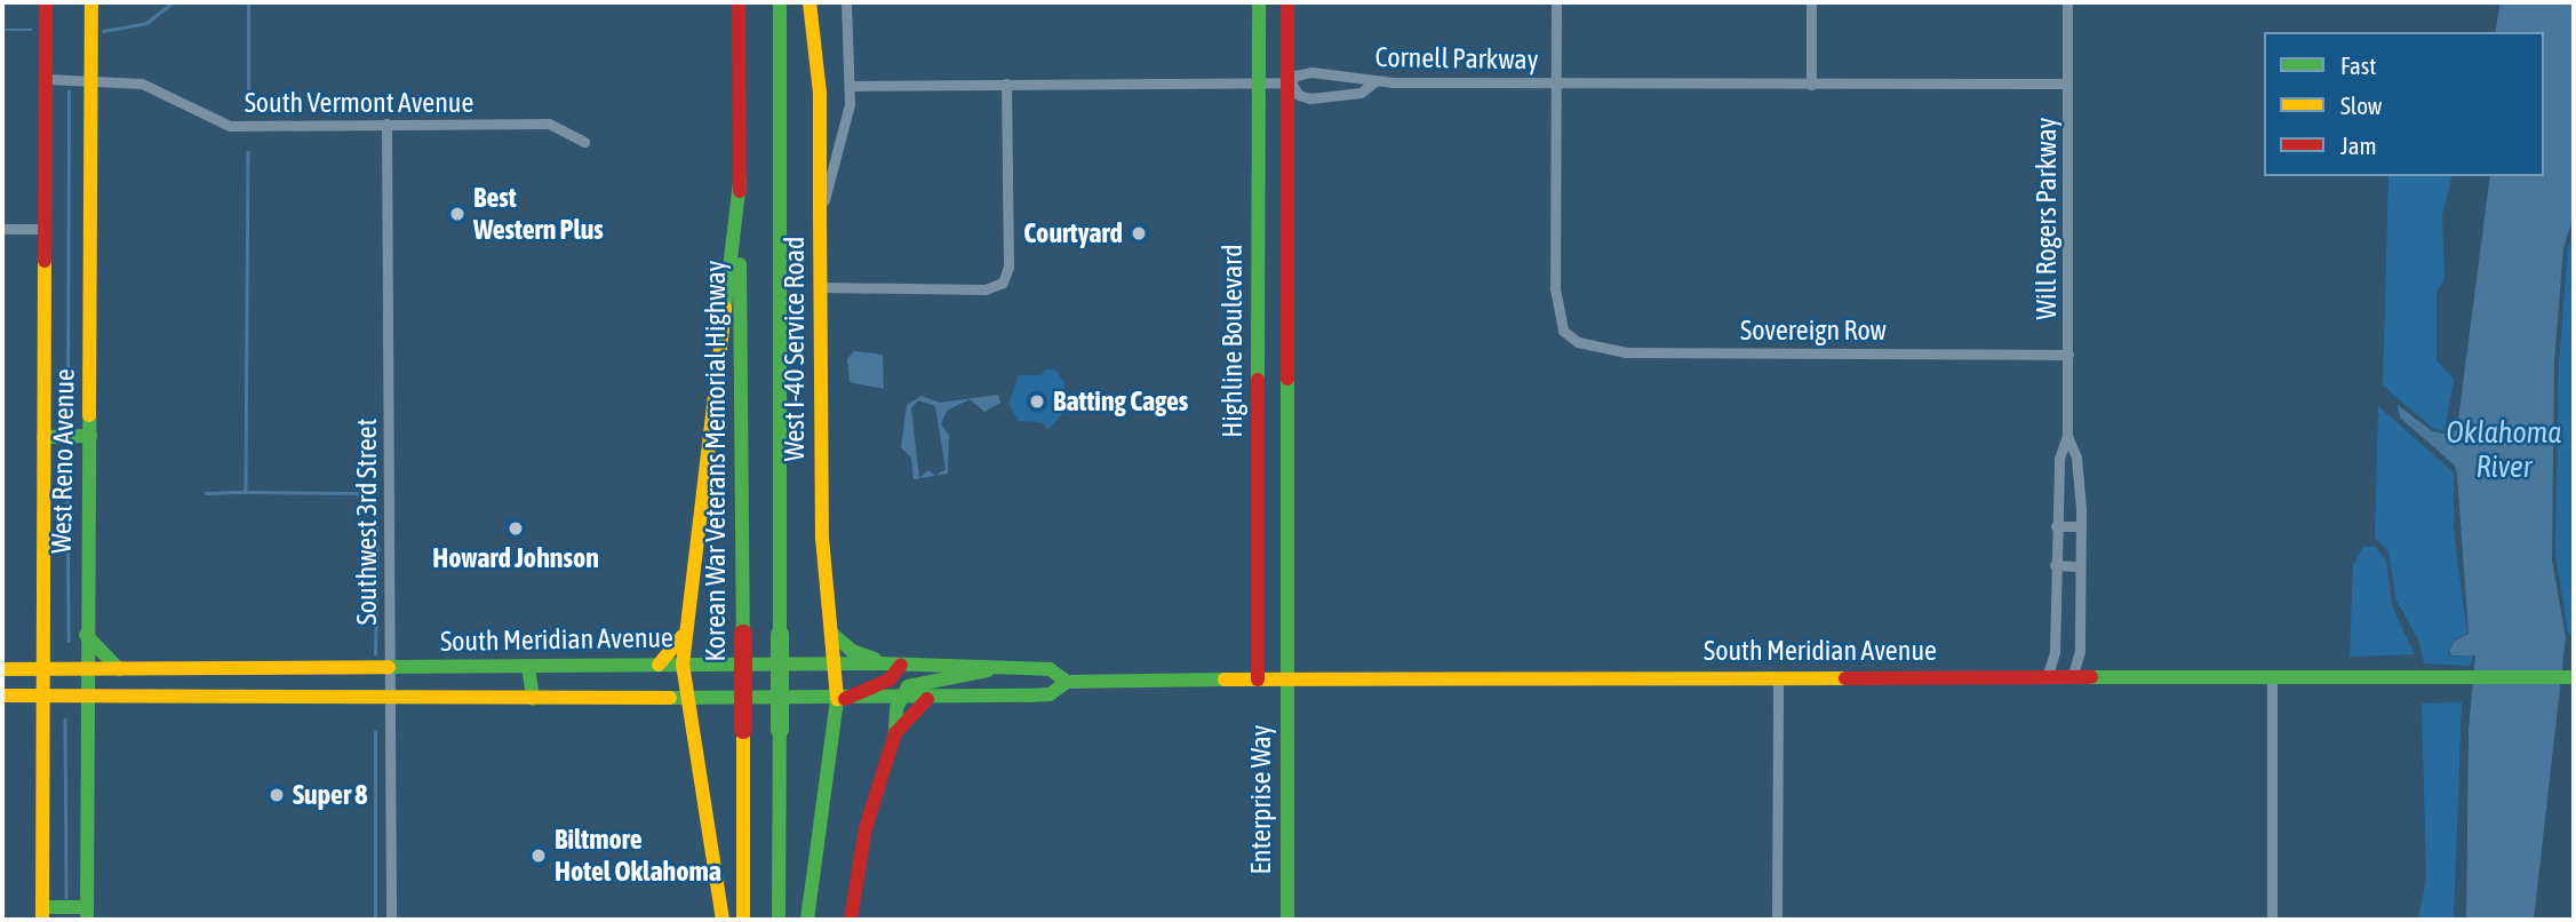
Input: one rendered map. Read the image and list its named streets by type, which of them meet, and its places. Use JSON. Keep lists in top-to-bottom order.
{
  "streets": {
    "main road": [
      "Highline Boulevard",
      "West I-40 Service Road",
      "West Reno Avenue",
      "Korean War Veterans Memorial Highway",
      "South Meridian Avenue",
      "Enterprise Way"
    ],
    "street": [
      "Cornell Parkway",
      "South Vermont Avenue",
      "Will Rogers Parkway",
      "Sovereign Row",
      "Southwest 3rd Street"
    ]
  },
  "crossings": [
    ["Cornell Parkway", "Will Rogers Parkway"],
    ["Cornell Parkway", "Sovereign Row"],
    ["Cornell Parkway", "Highline Boulevard"],
    ["Cornell Parkway", "West I-40 Service Road"],
    ["South Vermont Avenue", "West Reno Avenue"],
    ["South Vermont Avenue", "Southwest 3rd Street"],
    ["Will Rogers Parkway", "Sovereign Row"],
    ["Will Rogers Parkway", "South Meridian Avenue"],
    ["Highline Boulevard", "South Meridian Avenue"],
    ["Highline Boulevard", "Enterprise Way"],
    ["West I-40 Service Road", "South Meridian Avenue"],
    ["West Reno Avenue", "South Meridian Avenue"],
    ["Southwest 3rd Street", "South Meridian Avenue"],
    ["South Meridian Avenue", "Enterprise Way"]
  ],
  "water": ["Oklahoma River"],
  "places": [
    "Best Western Plus",
    "Courtyard",
    "Batting Cages",
    "Howard Johnson",
    "Super 8",
    "Biltmore Hotel Oklahoma"
  ],
  "legend": ["Fast", "Slow", "Jam"]
}
